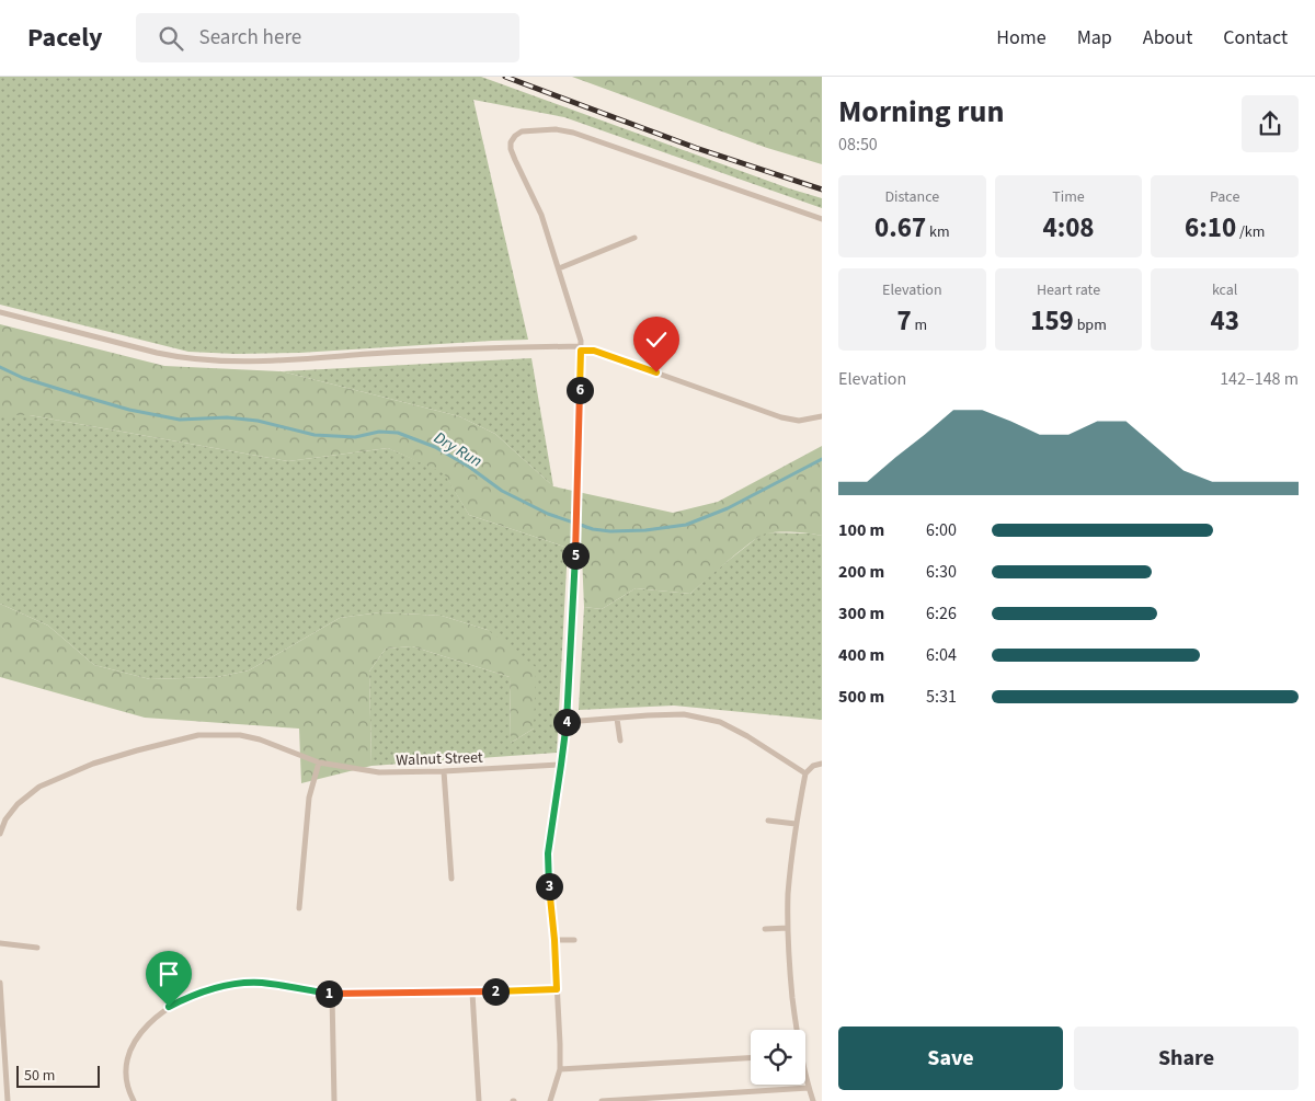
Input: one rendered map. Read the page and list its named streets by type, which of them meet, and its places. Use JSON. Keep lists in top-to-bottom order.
{
  "streets": {
    "lane": ["Walnut Street"]
  },
  "water": ["Dry Run"],
  "scale_bar": "50 m",
  "page": {
    "header": "Pacely",
    "search": "Search here",
    "nav": [
      "Home",
      "Map",
      "About",
      "Contact"
    ],
    "heading": ["Morning run", "08:50"],
    "stats": [
      ["Distance", "0.67 km"],
      ["Time", "4:08"],
      ["Pace", "6:10 /km"],
      ["Elevation", "7 m"],
      ["Heart rate", "159 bpm"],
      ["kcal", "43"]
    ],
    "chart": ["Elevation", "142–148 m"],
    "pins": [
      "6",
      "5",
      "4",
      "3",
      "2",
      "1"
    ],
    "list": [
      {
        "name": "100 m",
        "note": "6:00"
      },
      {
        "name": "200 m",
        "note": "6:30"
      },
      {
        "name": "300 m",
        "note": "6:26"
      },
      {
        "name": "400 m",
        "note": "6:04"
      },
      {
        "name": "500 m",
        "note": "5:31"
      }
    ],
    "buttons": ["Save", "Share"],
    "scale": "50 m"
  }
}
